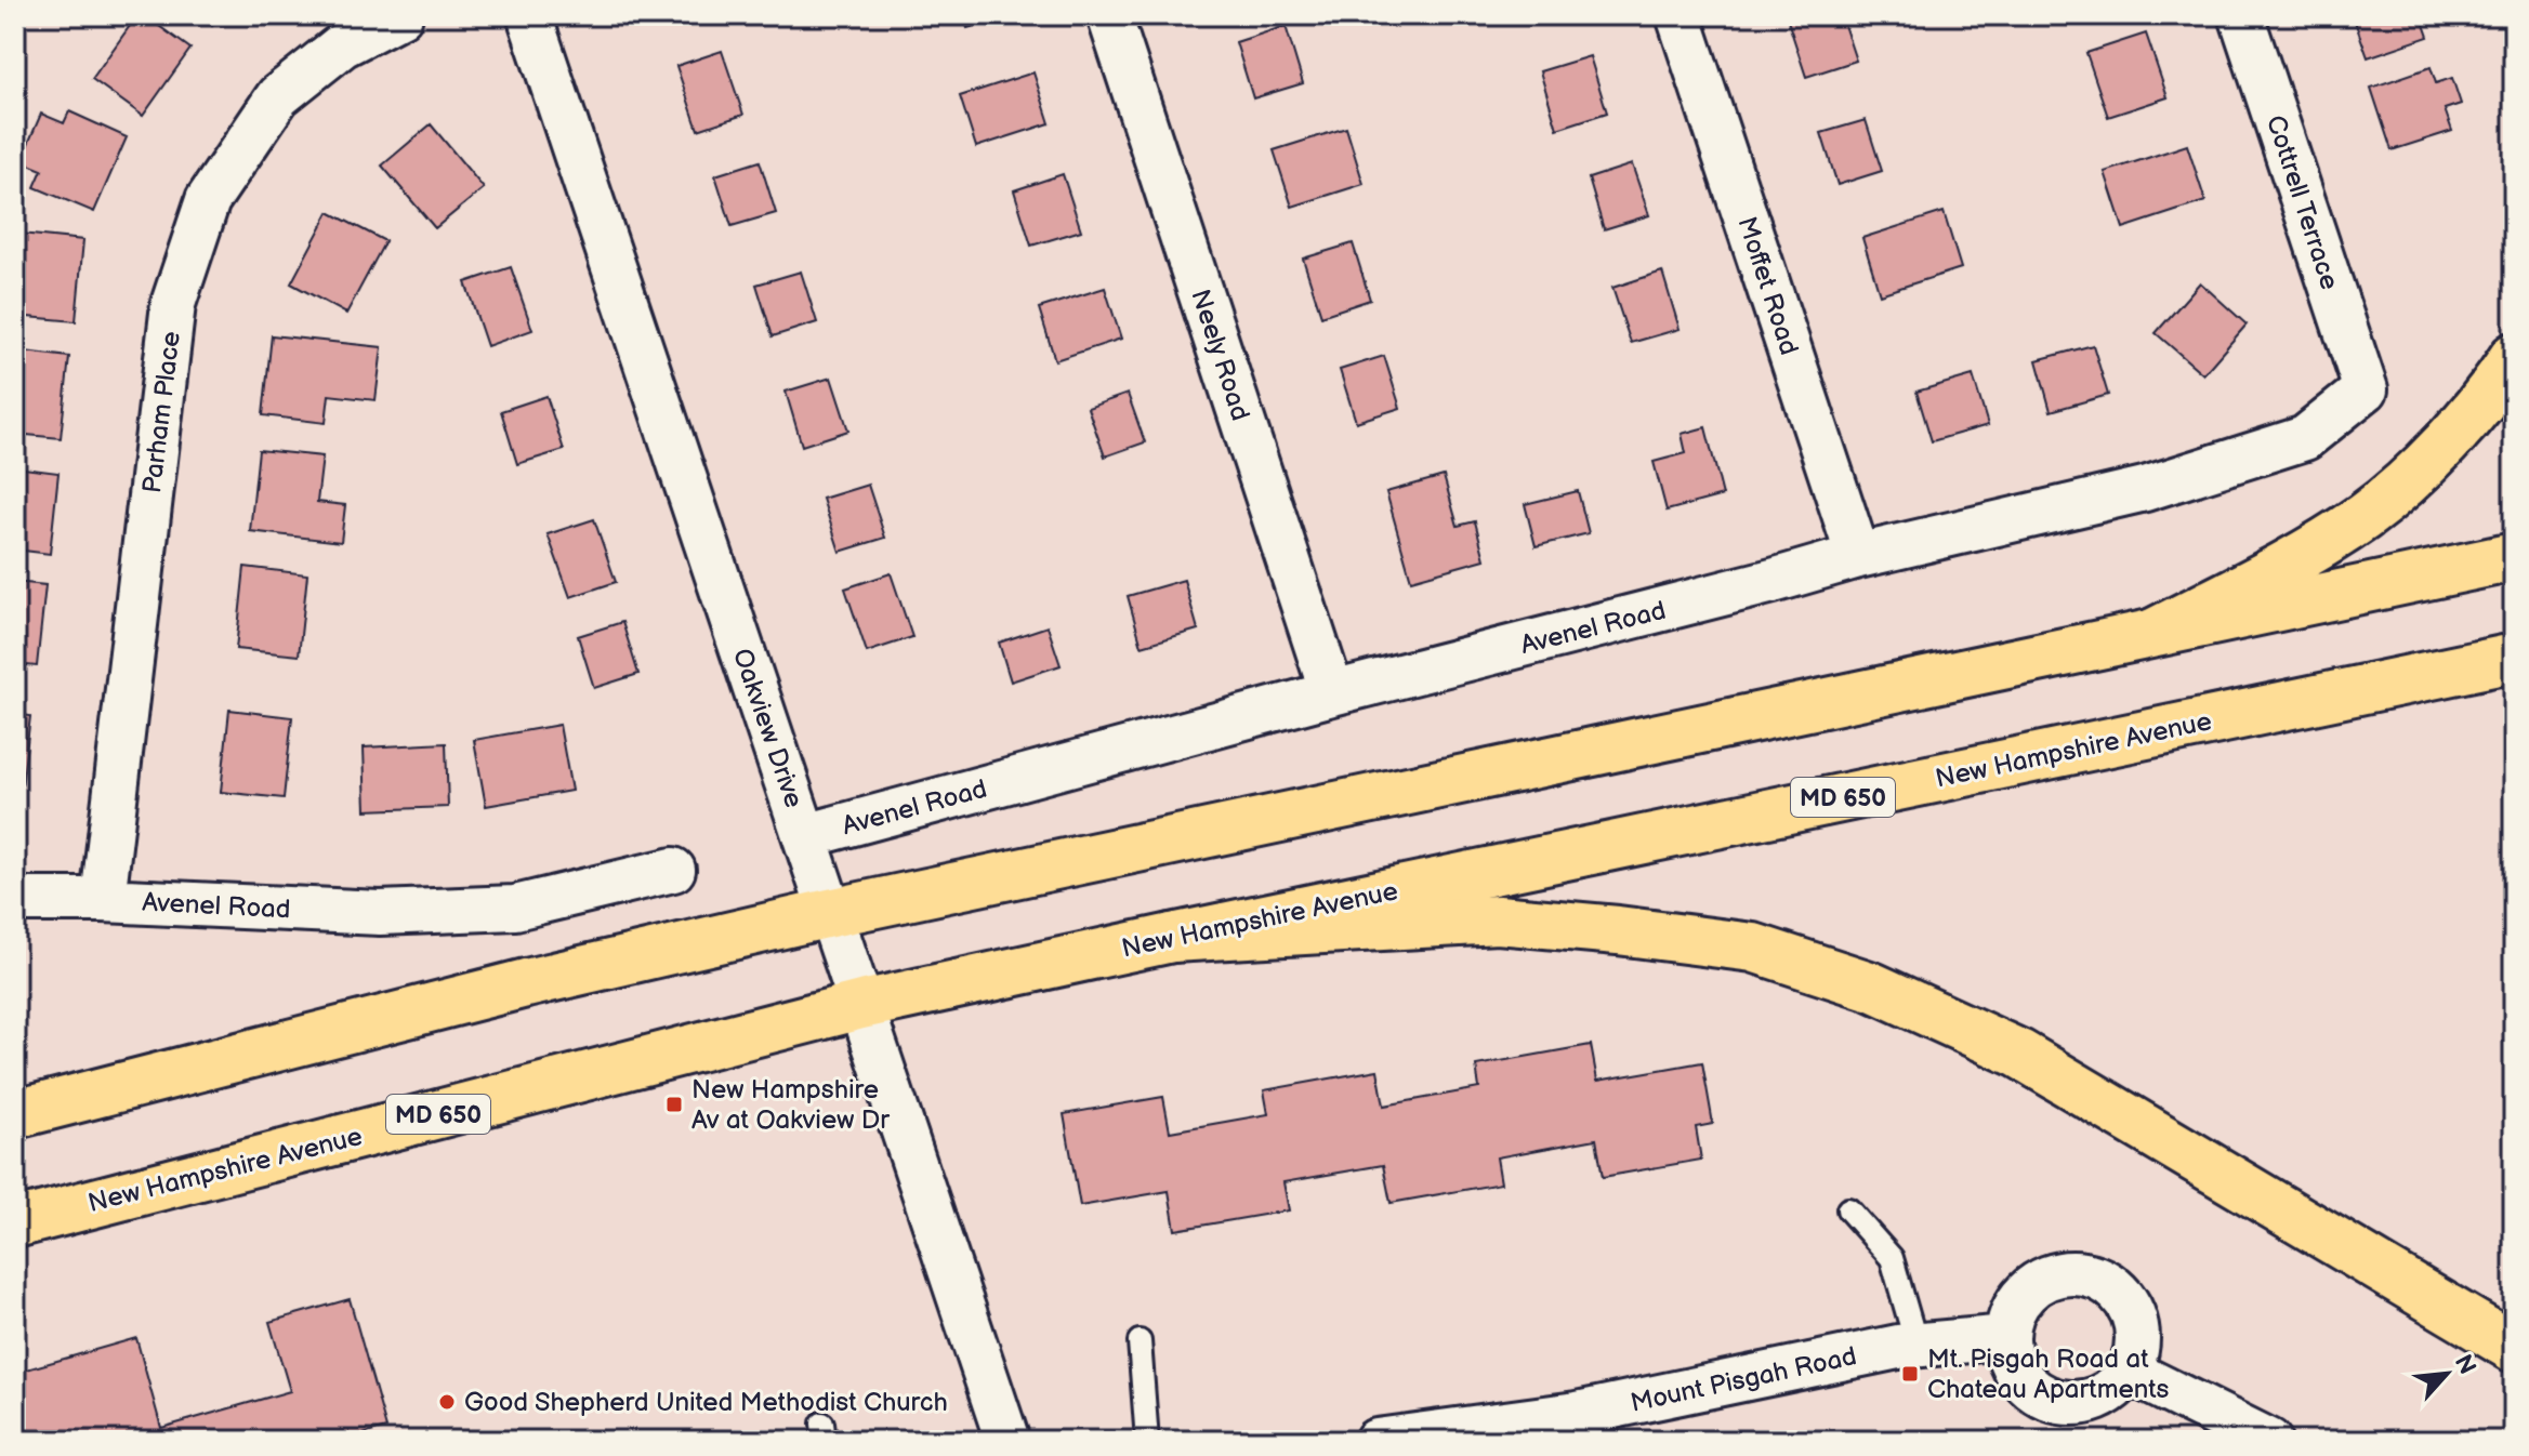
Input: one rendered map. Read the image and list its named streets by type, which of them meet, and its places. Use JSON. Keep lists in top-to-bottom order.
{
  "streets": {
    "main road": ["New Hampshire Avenue", "MD 650"],
    "street": [
      "Cottrell Terrace",
      "Moffet Road",
      "Neely Road",
      "Parham Place",
      "Avenel Road",
      "Oakview Drive",
      "Mount Pisgah Road"
    ]
  },
  "crossings": [
    ["Cottrell Terrace", "Avenel Road"],
    ["Moffet Road", "Avenel Road"],
    ["Neely Road", "Avenel Road"],
    ["Parham Place", "Avenel Road"],
    ["Avenel Road", "Oakview Drive"],
    ["Oakview Drive", "New Hampshire Avenue"]
  ],
  "places": {
    "transit": ["New Hampshire Av at Oakview Dr", "Mt. Pisgah Road at Chateau Apartments"],
    "other": ["Good Shepherd United Methodist Church"]
  },
  "north": "top right"
}
